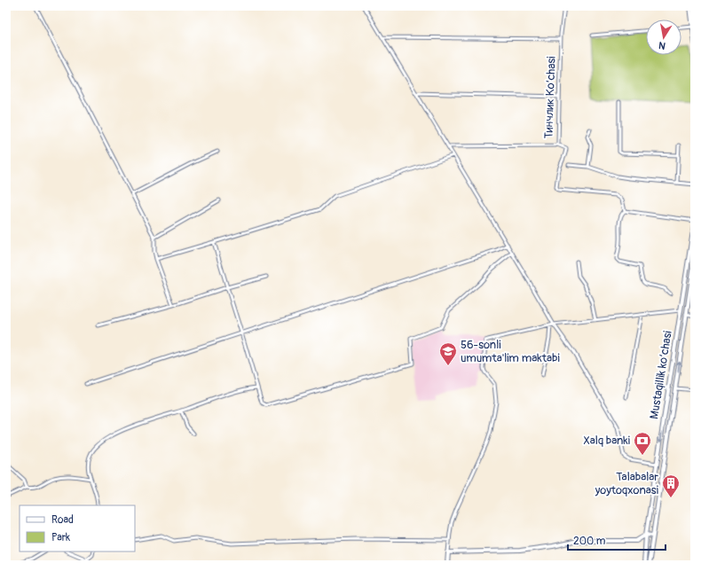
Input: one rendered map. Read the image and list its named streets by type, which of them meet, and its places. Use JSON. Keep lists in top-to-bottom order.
{
  "streets": {
    "main road": ["Mustaqillik ko’chasi"],
    "street": ["Тинчлик Ko’chasi"]
  },
  "places": {
    "school or university": ["56-sonli umumta'lim maktabi"],
    "bank": ["Xalq banki"],
    "building": ["Talabalar yoytoqxonasi"]
  },
  "legend": ["Road", "Park"],
  "scale_bar": "200 m",
  "north": "bottom"
}
